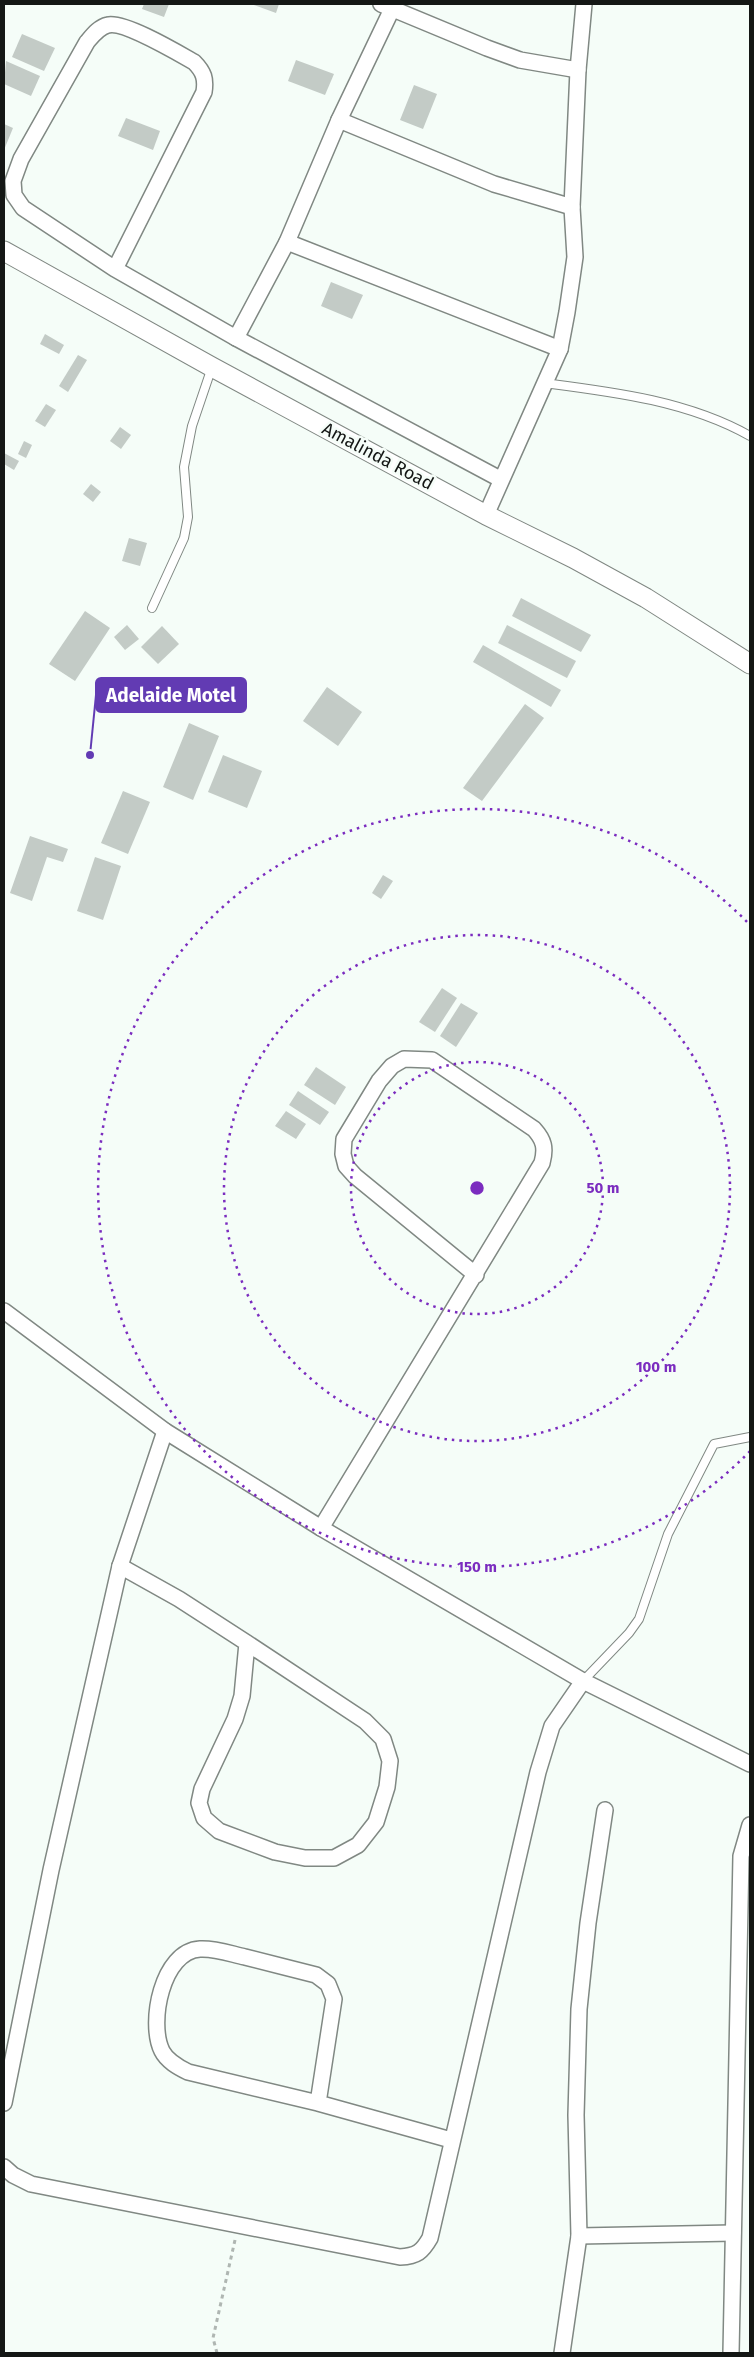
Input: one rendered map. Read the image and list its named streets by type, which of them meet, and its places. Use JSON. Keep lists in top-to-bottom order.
{
  "streets": {
    "street": ["Amalinda Road"]
  },
  "places": ["Adelaide Motel"],
  "rings": ["50 m", "100 m", "150 m"]
}
